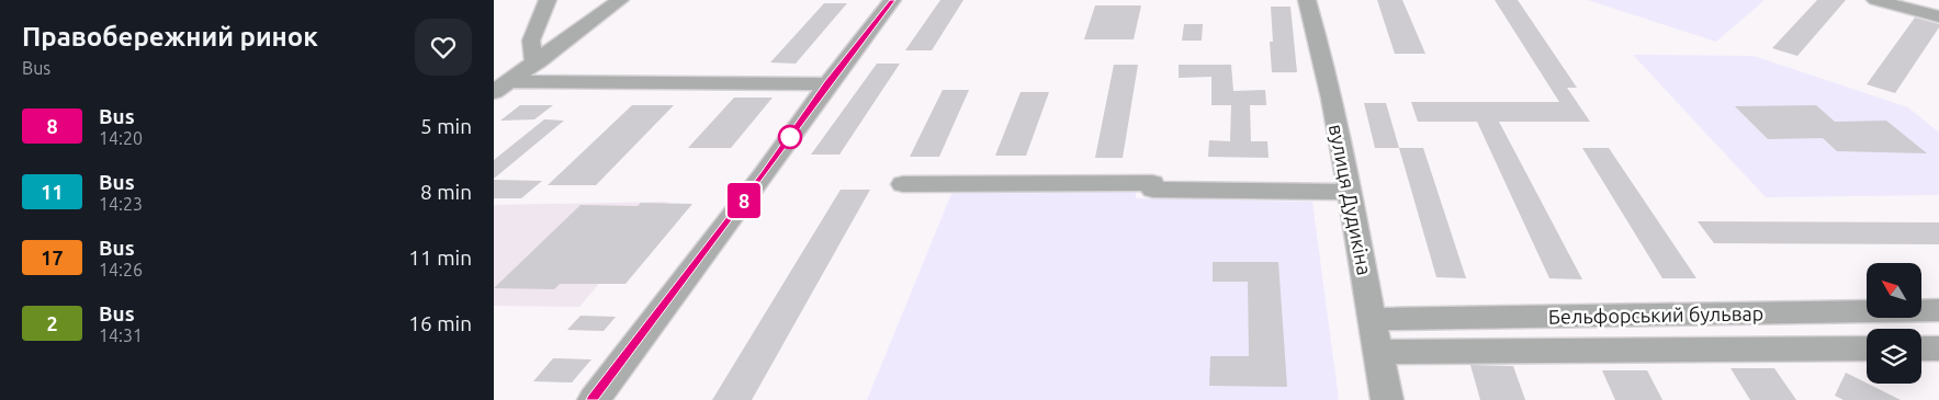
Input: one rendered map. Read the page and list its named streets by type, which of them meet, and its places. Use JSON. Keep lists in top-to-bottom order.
{
  "streets": {
    "street": ["вулиця Дудикіна", "Бельфорський бульвар"]
  },
  "crossings": [
    ["вулиця Дудикіна", "Бельфорський бульвар"]
  ],
  "lines": ["bus line 8"],
  "north": "top left",
  "page": {
    "heading": ["Правобережний ринок", "Bus"],
    "on_map": "8",
    "list": [
      {
        "mark": "8",
        "name": "Bus",
        "note": "14:20",
        "value": "5 min"
      },
      {
        "mark": "11",
        "name": "Bus",
        "note": "14:23",
        "value": "8 min"
      },
      {
        "mark": "17",
        "name": "Bus",
        "note": "14:26",
        "value": "11 min"
      },
      {
        "mark": "2",
        "name": "Bus",
        "note": "14:31",
        "value": "16 min"
      }
    ]
  }
}
